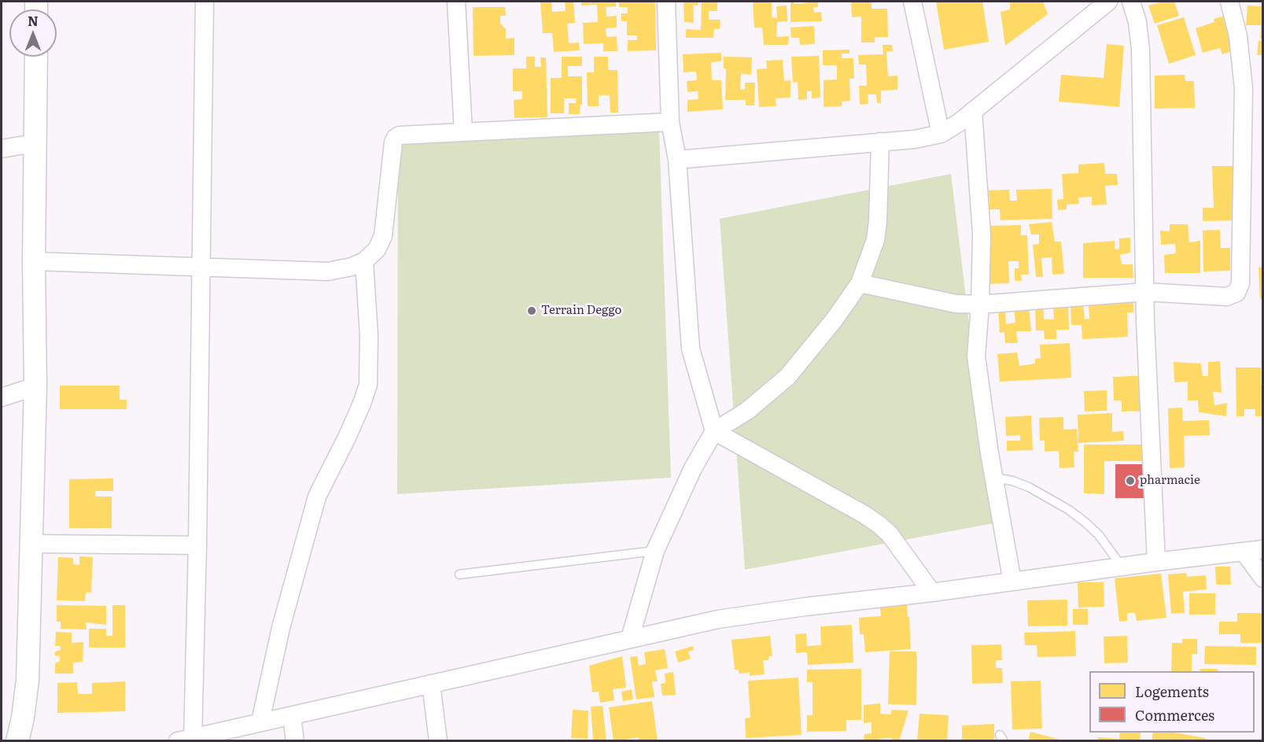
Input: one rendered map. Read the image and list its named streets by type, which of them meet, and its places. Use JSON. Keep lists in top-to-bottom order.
{
  "places": ["Terrain Deggo", "pharmacie"],
  "legend": ["Logements", "Commerces"],
  "north": "top"
}
